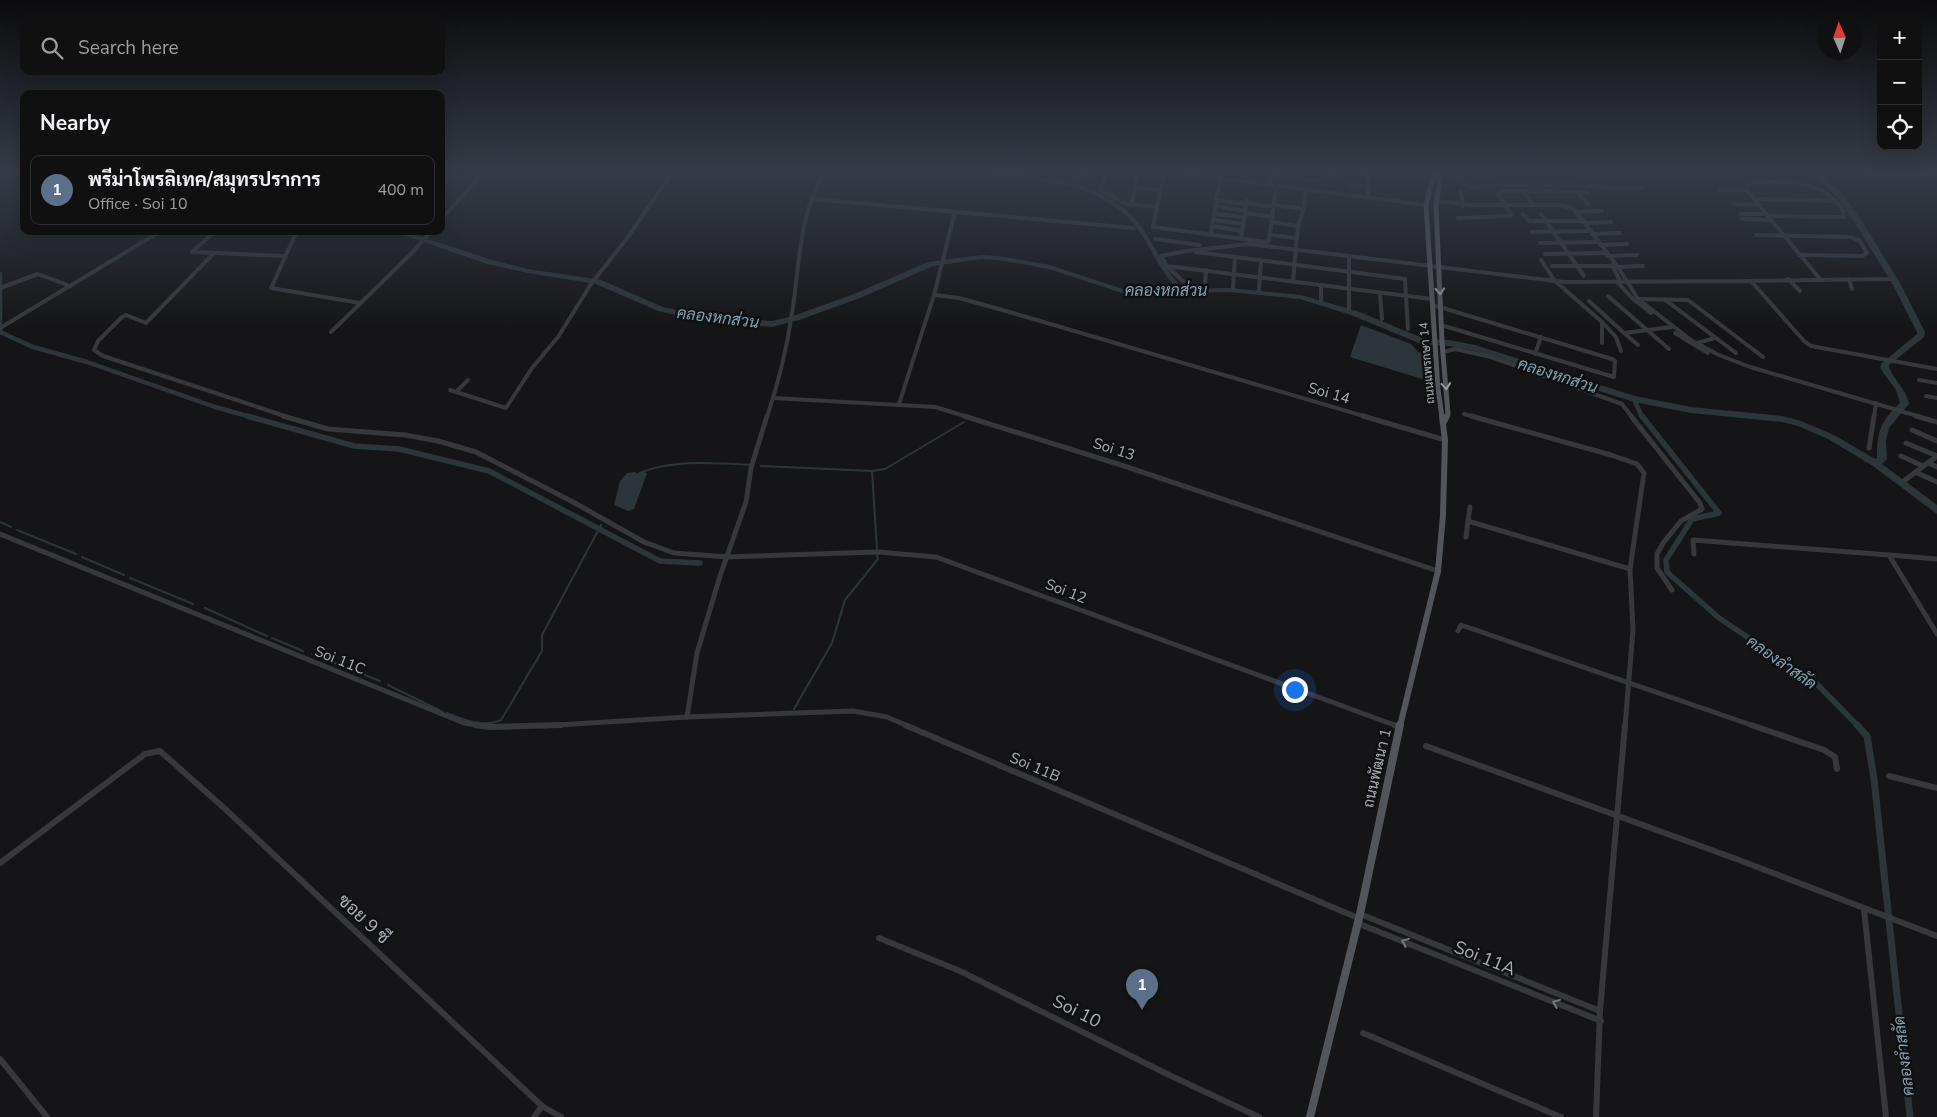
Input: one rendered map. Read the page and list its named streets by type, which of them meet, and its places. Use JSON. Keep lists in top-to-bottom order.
{
  "streets": {
    "main road": ["ถนนแพรกษา 14", "ถนนพัฒนา 1"],
    "street": [
      "Soi 14",
      "Soi 13",
      "Soi 12",
      "Soi 11C",
      "Soi 11B",
      "ซอย 9 ซี",
      "Soi 11A",
      "Soi 10"
    ]
  },
  "crossings": [
    ["ถนนแพรกษา 14", "ถนนพัฒนา 1"],
    ["Soi 14", "ถนนพัฒนา 1"],
    ["Soi 13", "ถนนพัฒนา 1"],
    ["Soi 12", "ถนนพัฒนา 1"],
    ["Soi 11C", "Soi 11B"],
    ["Soi 11B", "ถนนพัฒนา 1"],
    ["Soi 11B", "Soi 11A"],
    ["ถนนพัฒนา 1", "Soi 11A"]
  ],
  "water": ["คลองหกส่วน", "คลองลำสลัด"],
  "north": "top",
  "page": {
    "map_buttons": ["+", "−"],
    "search": "Search here",
    "heading": "Nearby",
    "list": [
      {
        "mark": "1",
        "name": "พรีม่าโพรลิเทค/สมุทรปราการ",
        "note": "Office · Soi 10",
        "value": "400 m"
      }
    ],
    "pins": "1"
  }
}
